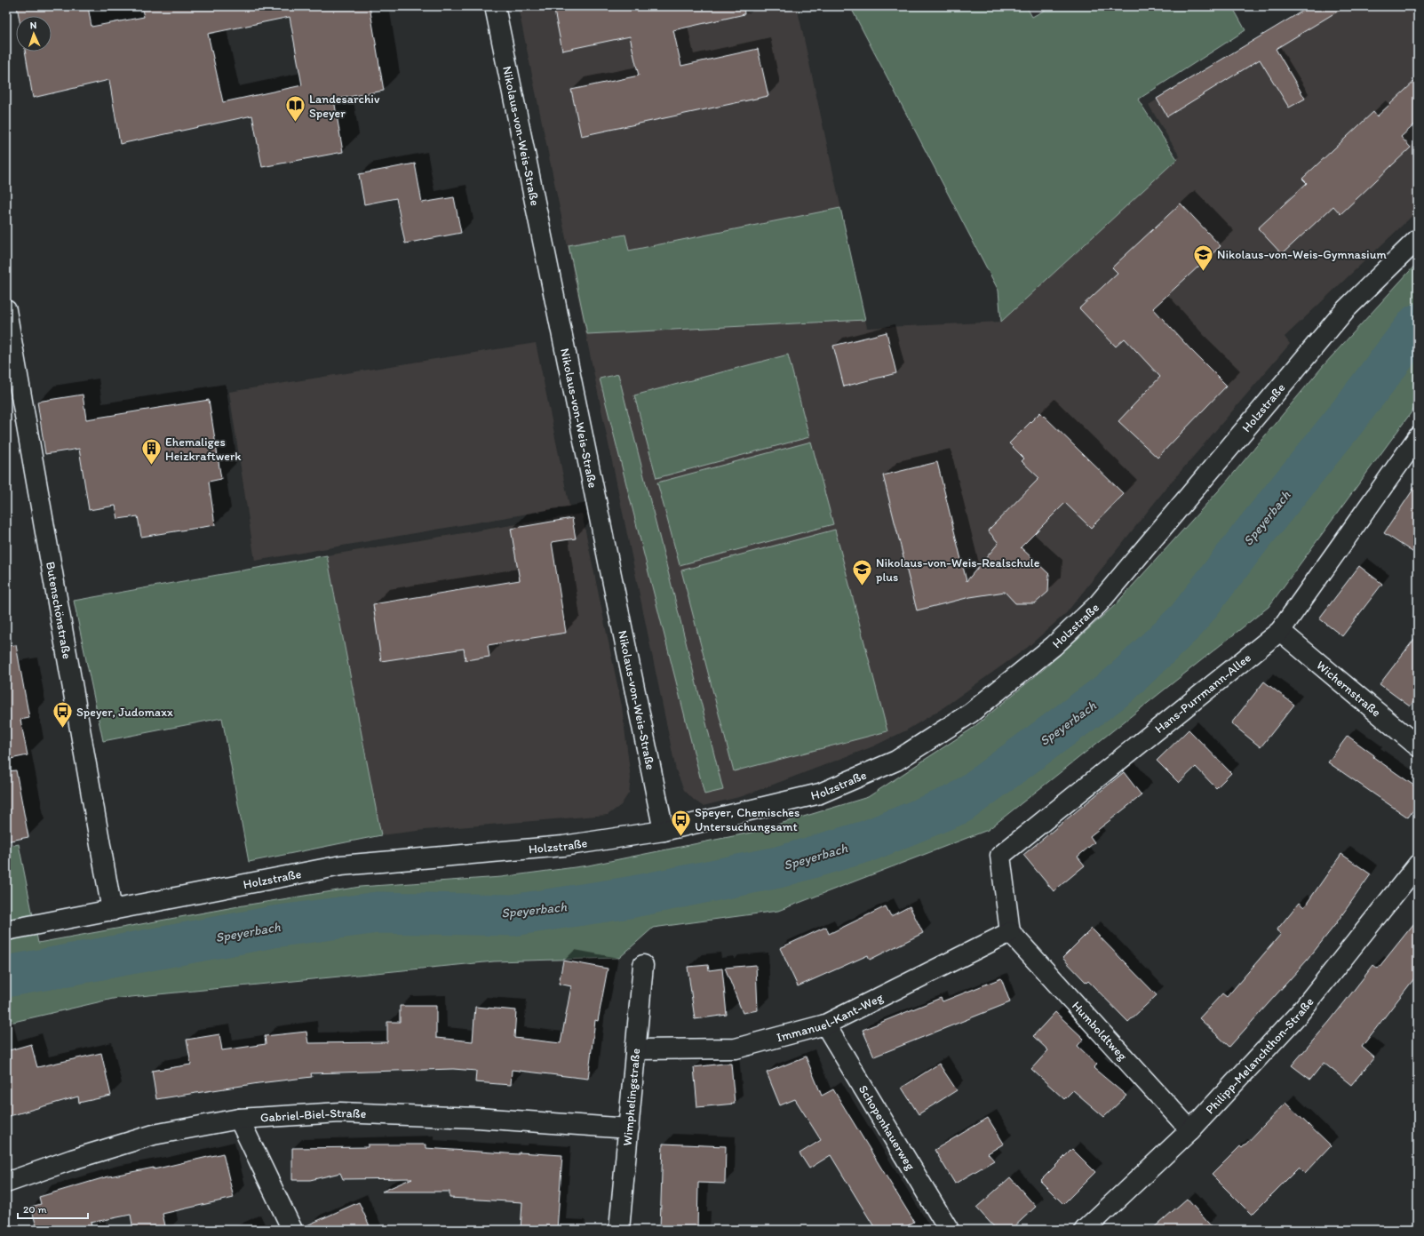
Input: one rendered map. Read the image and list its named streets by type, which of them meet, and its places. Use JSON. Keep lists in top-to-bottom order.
{
  "streets": {
    "street": [
      "Nikolaus-von-Weis-Straße",
      "Holzstraße",
      "Butenschönstraße",
      "Wichernstraße",
      "Hans-Purrmann-Allee",
      "Immanuel-Kant-Weg",
      "Humboldtweg",
      "Philipp-Melanchthon-Straße",
      "Wimphelingstraße",
      "Gabriel-Biel-Straße",
      "Schopenhauerweg"
    ]
  },
  "crossings": [
    ["Nikolaus-von-Weis-Straße", "Holzstraße"],
    ["Holzstraße", "Butenschönstraße"],
    ["Wichernstraße", "Hans-Purrmann-Allee"],
    ["Hans-Purrmann-Allee", "Immanuel-Kant-Weg"],
    ["Hans-Purrmann-Allee", "Humboldtweg"],
    ["Immanuel-Kant-Weg", "Humboldtweg"],
    ["Immanuel-Kant-Weg", "Wimphelingstraße"],
    ["Immanuel-Kant-Weg", "Schopenhauerweg"],
    ["Humboldtweg", "Philipp-Melanchthon-Straße"],
    ["Wimphelingstraße", "Gabriel-Biel-Straße"]
  ],
  "water": ["Speyerbach"],
  "places": {
    "library": ["Landesarchiv Speyer"],
    "school or university": ["Nikolaus-von-Weis-Gymnasium", "Nikolaus-von-Weis-Realschule plus"],
    "building": ["Ehemaliges Heizkraftwerk"],
    "bus stop": ["Speyer, Judomaxx", "Speyer, Chemisches Untersuchungsamt"]
  },
  "scale_bar": "20 m",
  "north": "top"
}
